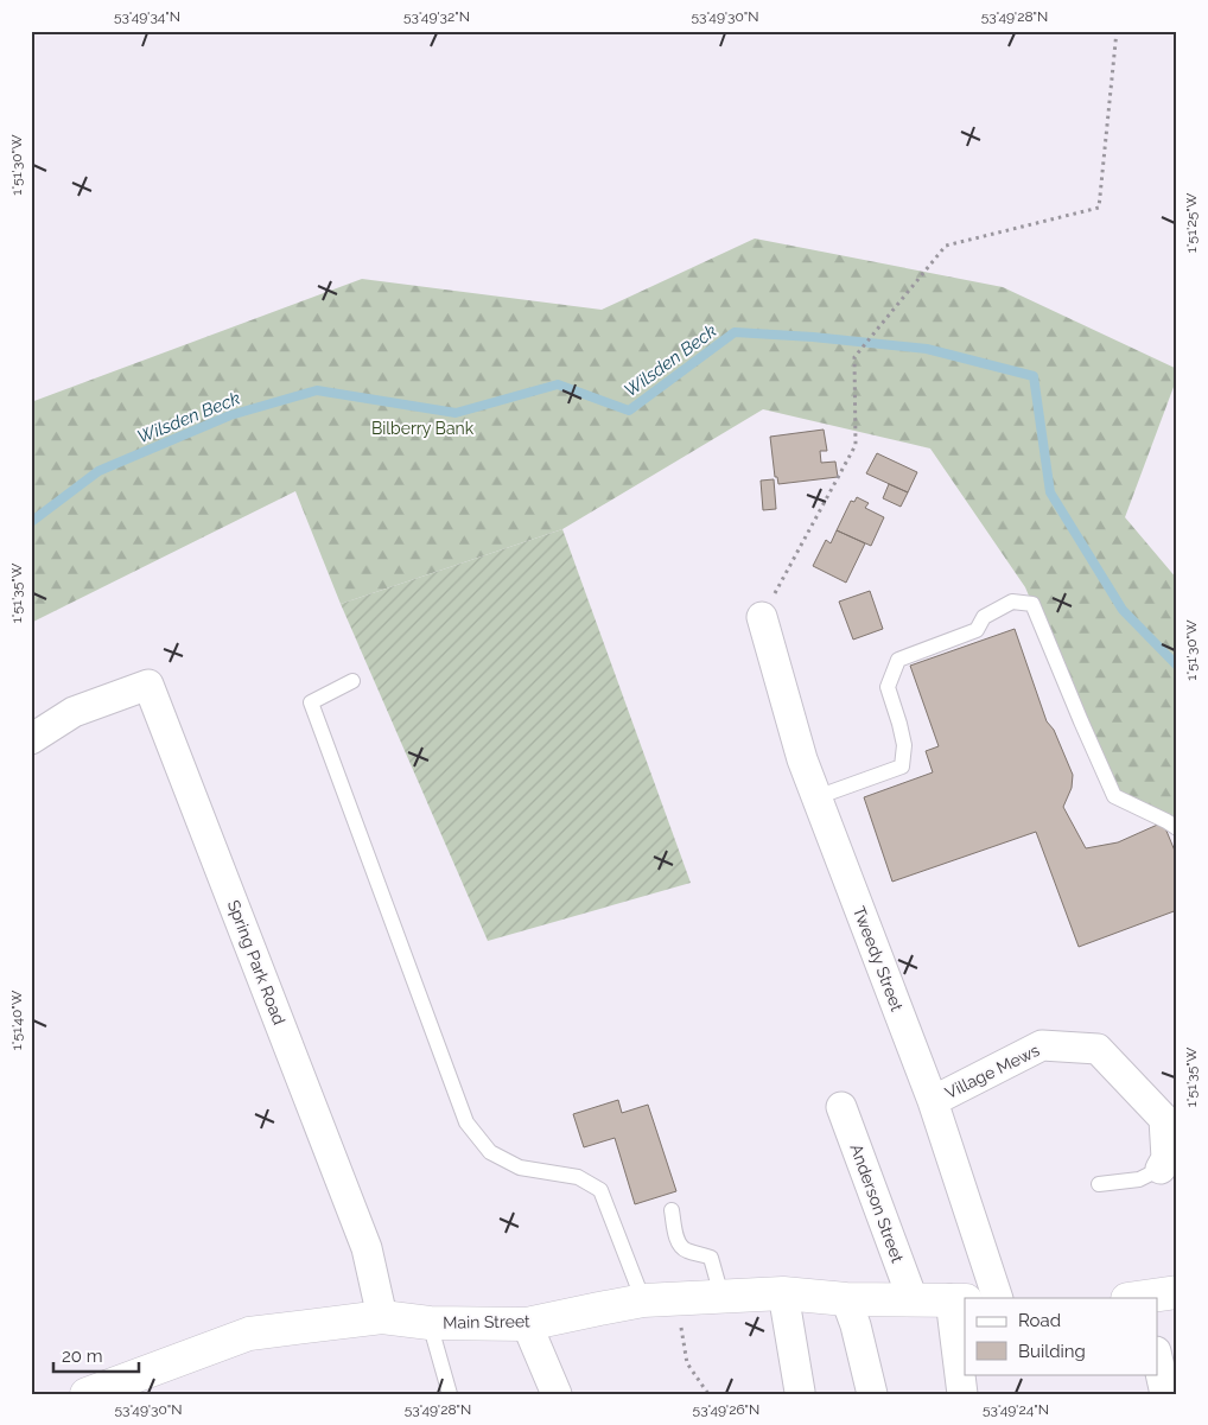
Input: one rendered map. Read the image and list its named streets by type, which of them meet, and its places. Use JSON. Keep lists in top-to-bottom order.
{
  "streets": {
    "street": [
      "Tweedy Street",
      "Spring Park Road",
      "Village Mews",
      "Anderson Street",
      "Main Street"
    ]
  },
  "crossings": [
    ["Tweedy Street", "Village Mews"],
    ["Spring Park Road", "Main Street"],
    ["Anderson Street", "Main Street"]
  ],
  "water": ["Wilsden Beck"],
  "parks": ["Bilberry Bank"],
  "legend": ["Road", "Building"],
  "scale_bar": "20 m",
  "coordinates": [
    "53°49'34\"N",
    "53°49'32\"N",
    "53°49'30\"N",
    "53°49'28\"N",
    "1°51'30\"W",
    "1°51'25\"W",
    "1°51'35\"W",
    "1°51'40\"W",
    "53°49'26\"N",
    "53°49'24\"N"
  ]
}
